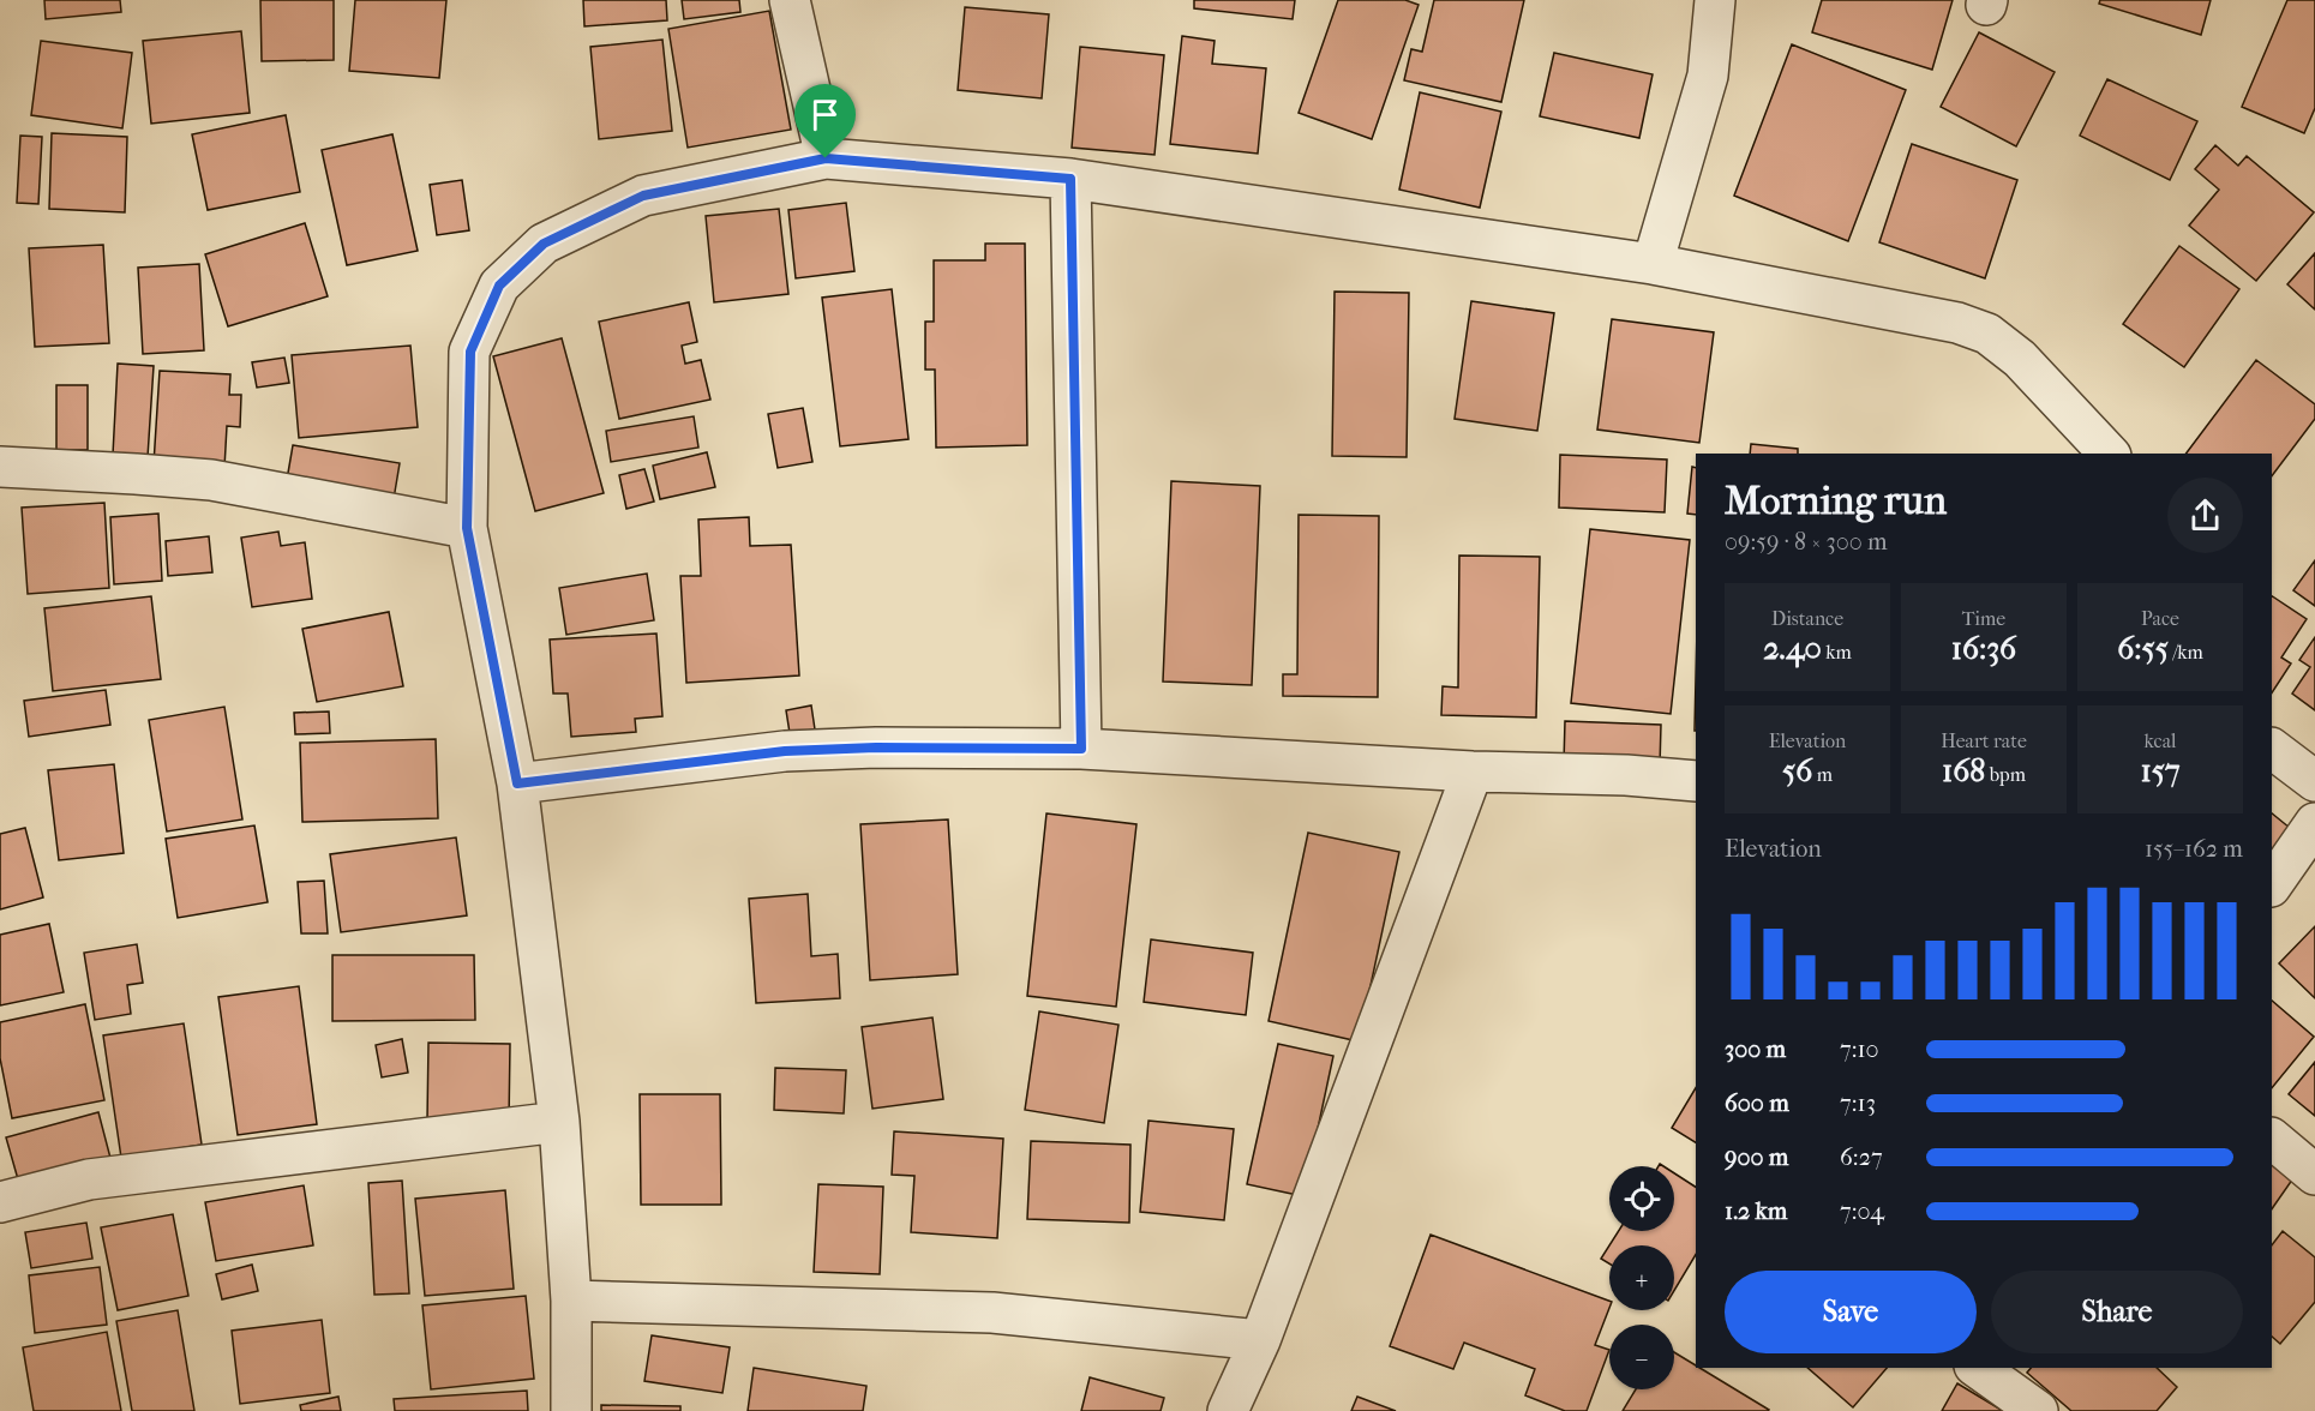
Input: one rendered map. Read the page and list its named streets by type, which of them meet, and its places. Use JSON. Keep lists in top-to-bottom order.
{
  "page": {
    "heading": ["Morning run", "09:59 · 8 × 300 m"],
    "stats": [
      ["Distance", "2.40 km"],
      ["Time", "16:36"],
      ["Pace", "6:55 /km"],
      ["Elevation", "56 m"],
      ["Heart rate", "168 bpm"],
      ["kcal", "157"]
    ],
    "chart": ["Elevation", "155–162 m"],
    "list": [
      {
        "name": "300 m",
        "note": "7:10"
      },
      {
        "name": "600 m",
        "note": "7:13"
      },
      {
        "name": "900 m",
        "note": "6:27"
      },
      {
        "name": "1.2 km",
        "note": "7:04"
      }
    ],
    "map_buttons": ["+", "−"],
    "buttons": ["Save", "Share"]
  }
}
